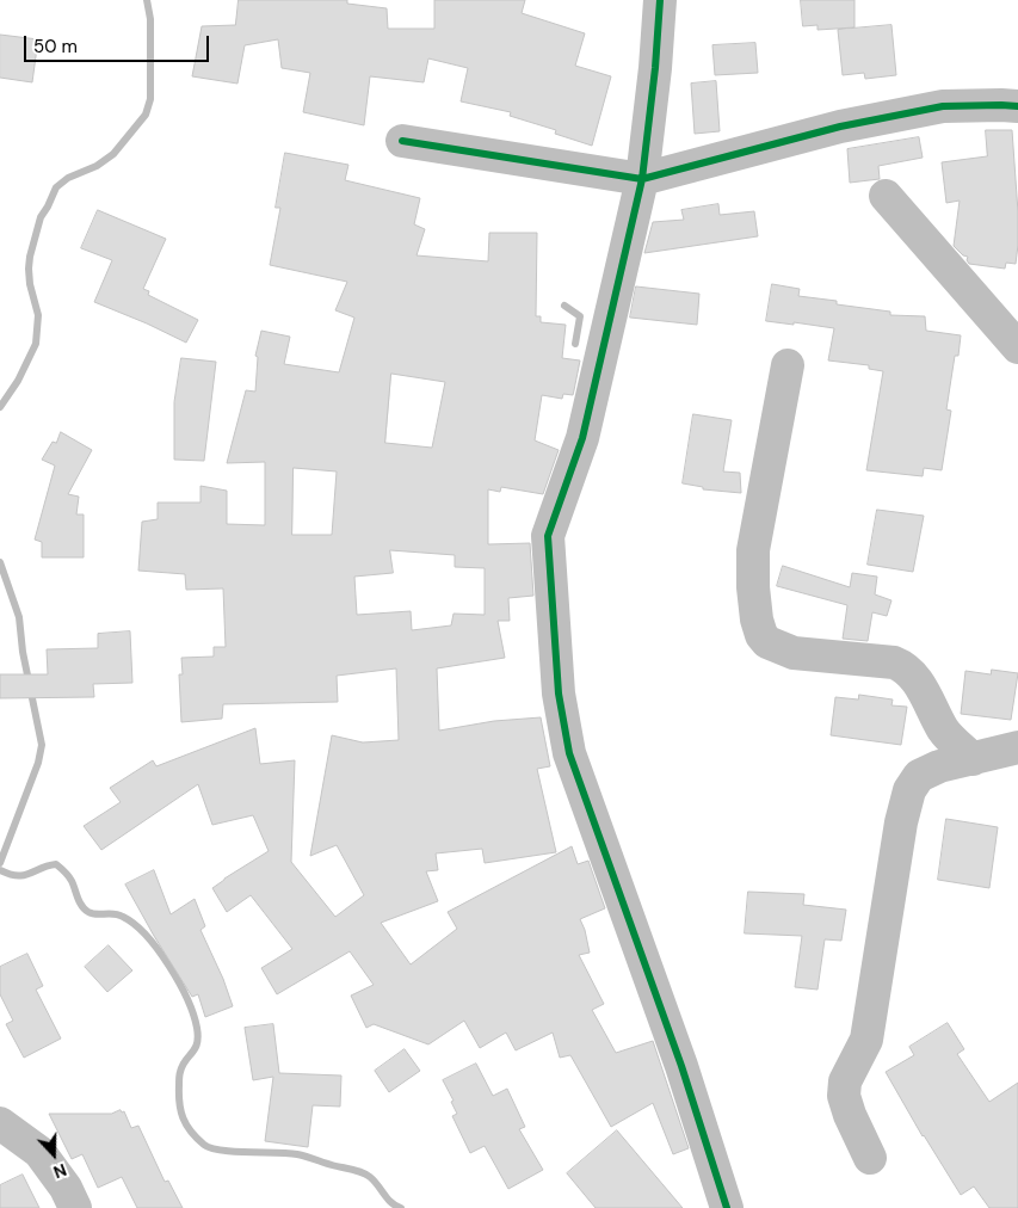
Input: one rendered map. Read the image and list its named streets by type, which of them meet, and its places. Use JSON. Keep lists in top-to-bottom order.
{
  "scale_bar": "50 m",
  "north": "bottom"
}
